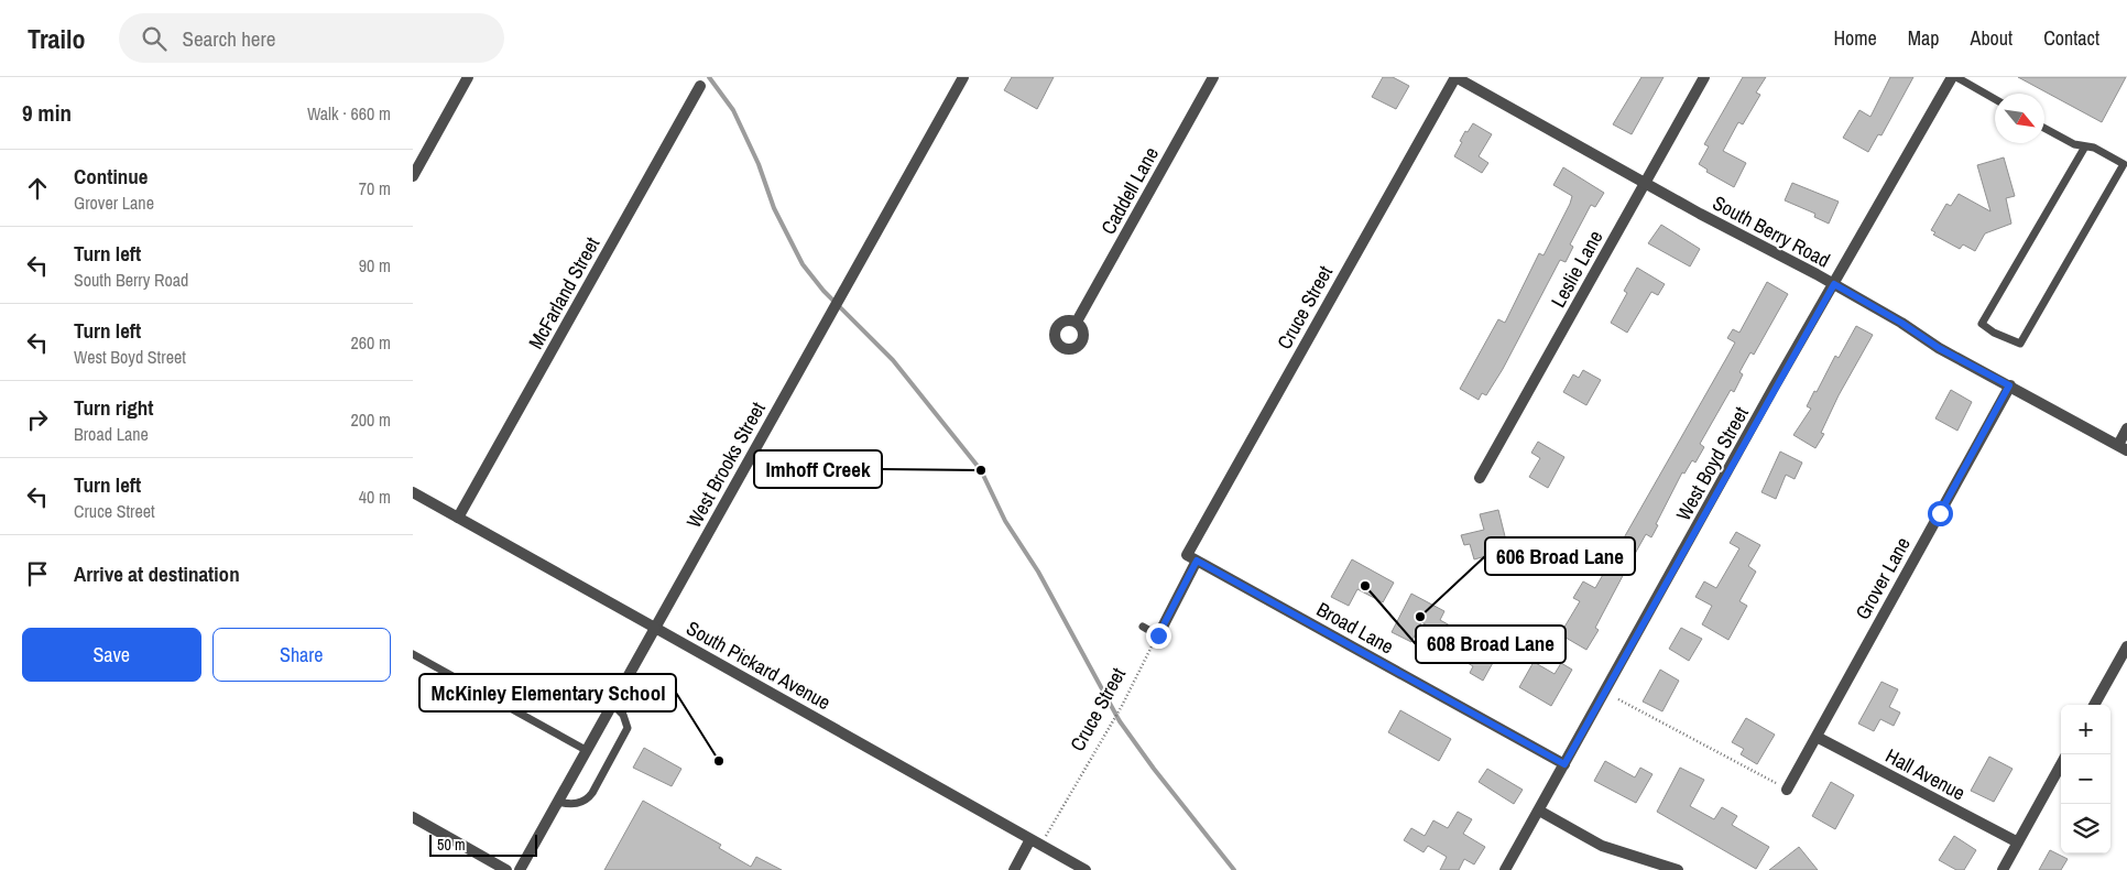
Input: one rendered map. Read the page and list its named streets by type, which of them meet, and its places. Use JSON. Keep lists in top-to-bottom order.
{
  "streets": {
    "street": [
      "Caddell Lane",
      "South Berry Road",
      "Leslie Lane",
      "McFarland Street",
      "Cruce Street",
      "West Boyd Street",
      "West Brooks Street",
      "Grover Lane",
      "Broad Lane",
      "South Pickard Avenue",
      "Hall Avenue"
    ]
  },
  "crossings": [
    ["South Berry Road", "Leslie Lane"],
    ["South Berry Road", "Cruce Street"],
    ["South Berry Road", "West Boyd Street"],
    ["South Berry Road", "Grover Lane"],
    ["McFarland Street", "South Pickard Avenue"],
    ["Cruce Street", "Broad Lane"],
    ["Cruce Street", "South Pickard Avenue"],
    ["West Boyd Street", "Broad Lane"],
    ["West Brooks Street", "South Pickard Avenue"],
    ["Grover Lane", "Hall Avenue"]
  ],
  "places": [
    "Imhoff Creek",
    "608 Broad Lane",
    "606 Broad Lane",
    "McKinley Elementary School"
  ],
  "scale_bar": "50 m",
  "north": "bottom right",
  "page": {
    "header": "Trailo",
    "search": "Search here",
    "nav": [
      "Home",
      "Map",
      "About",
      "Contact"
    ],
    "heading": ["9 min", "Walk · 660 m"],
    "list": [
      ["Continue", "Grover Lane", "70 m"],
      ["Turn left", "South Berry Road", "90 m"],
      ["Turn left", "West Boyd Street", "260 m"],
      ["Turn right", "Broad Lane", "200 m"],
      ["Turn left", "Cruce Street", "40 m"],
      "Arrive at destination"
    ],
    "buttons": ["Save", "Share"],
    "map_buttons": ["+", "−"],
    "scale": "50 m"
  }
}
